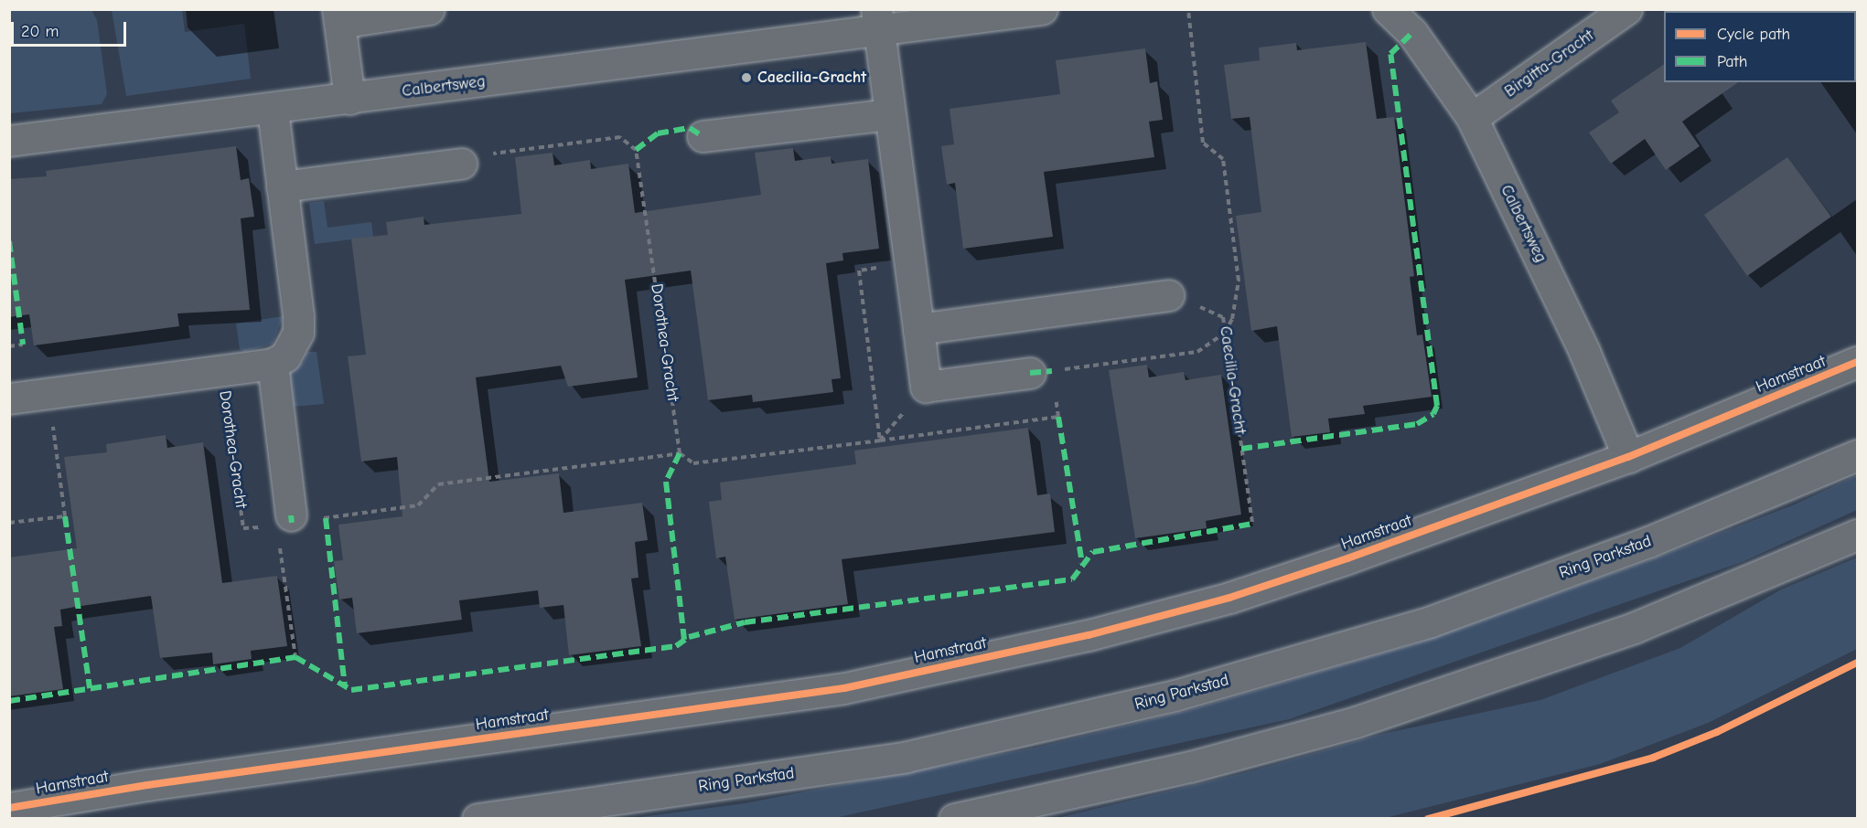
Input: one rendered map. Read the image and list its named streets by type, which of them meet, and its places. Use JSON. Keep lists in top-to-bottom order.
{
  "streets": {
    "main road": [
      "Birgitta-Gracht",
      "Calbertsweg",
      "Dorothea-Gracht",
      "Hamstraat",
      "Ring Parkstad"
    ],
    "path": ["Caecilia-Gracht"]
  },
  "crossings": [
    ["Birgitta-Gracht", "Calbertsweg"],
    ["Calbertsweg", "Hamstraat"]
  ],
  "places": ["Caecilia-Gracht"],
  "legend": ["Cycle path", "Path"],
  "scale_bar": "20 m"
}
